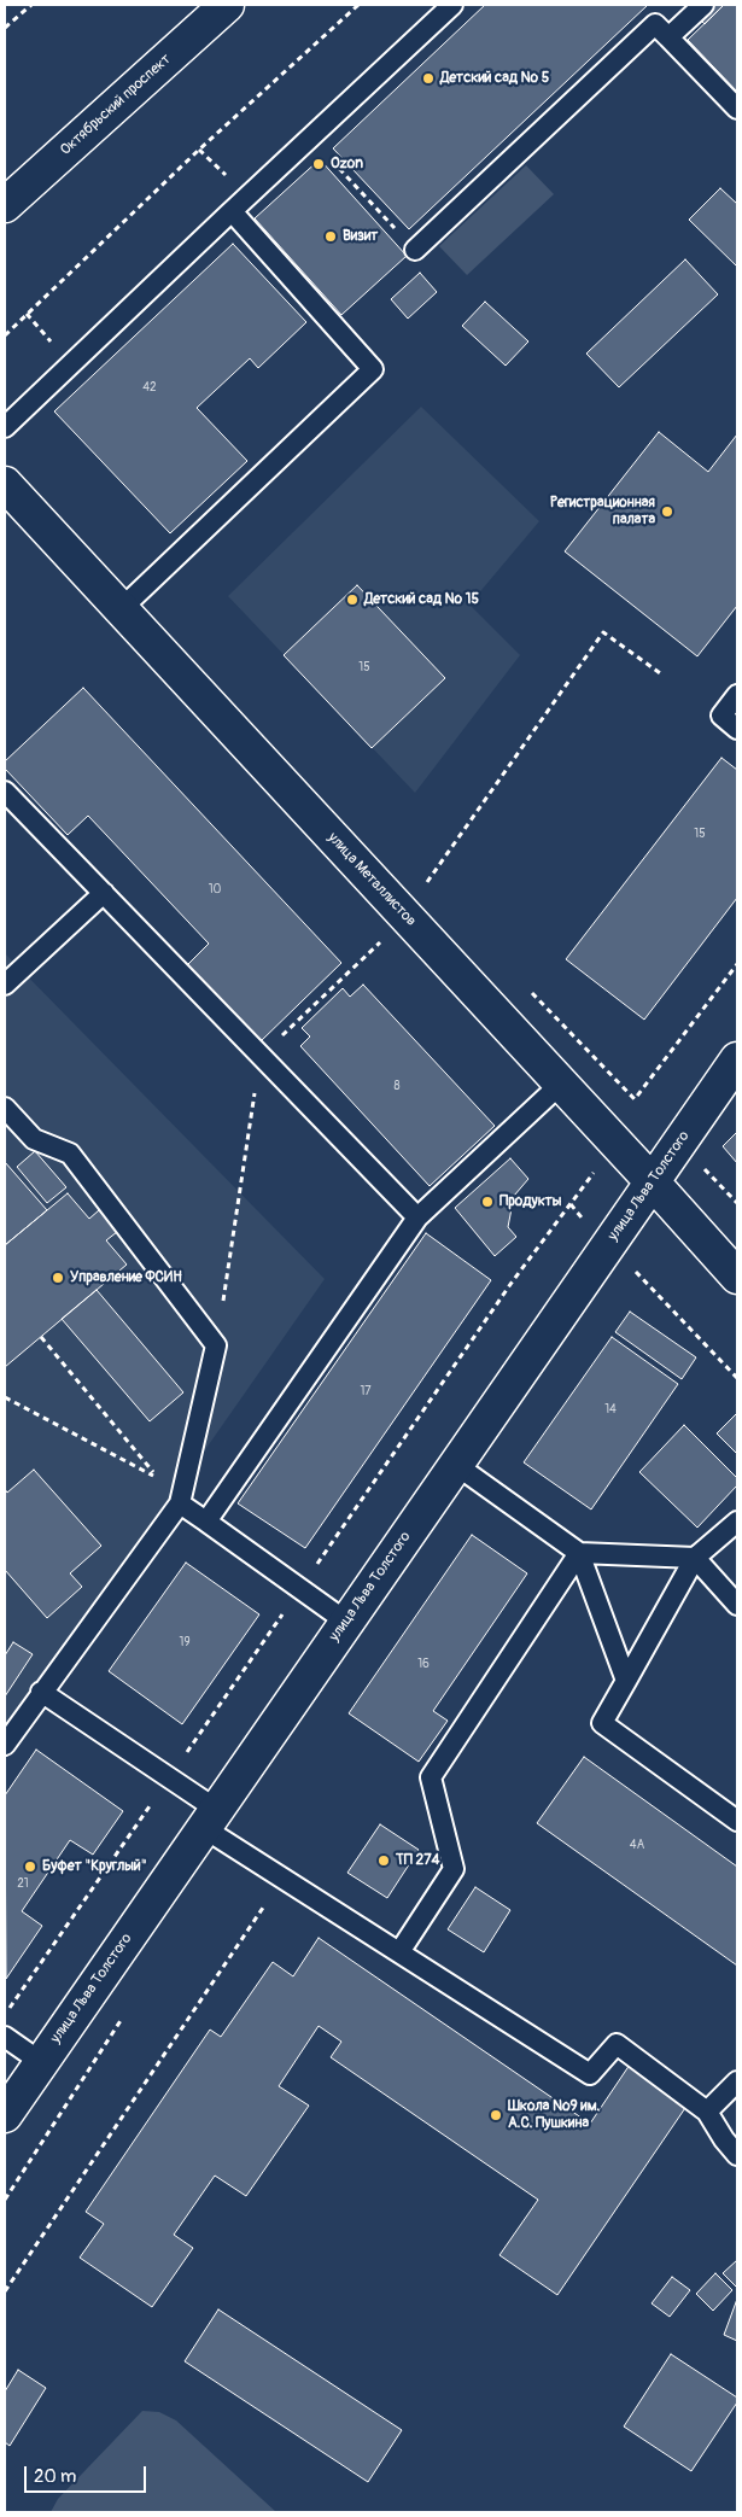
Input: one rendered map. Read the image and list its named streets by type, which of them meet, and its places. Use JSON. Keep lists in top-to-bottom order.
{
  "streets": {
    "street": ["Октябрьский проспект", "улица Металлистов", "улица Льва Толстого"]
  },
  "crossings": [
    ["улица Металлистов", "улица Льва Толстого"]
  ],
  "places": [
    "Детский сад № 5",
    "Ozon",
    "Визит",
    "Регистрационная палата",
    "Детский сад № 15",
    "Продукты",
    "Управление ФСИН",
    "ТП 274",
    "Буфет \"Круглый\"",
    "Школа №9 им. А.С. Пушкина"
  ],
  "house_numbers": [
    "42",
    "15",
    "15",
    "10",
    "8",
    "17",
    "14",
    "19",
    "16",
    "4А",
    "21"
  ],
  "scale_bar": "20 m"
}
